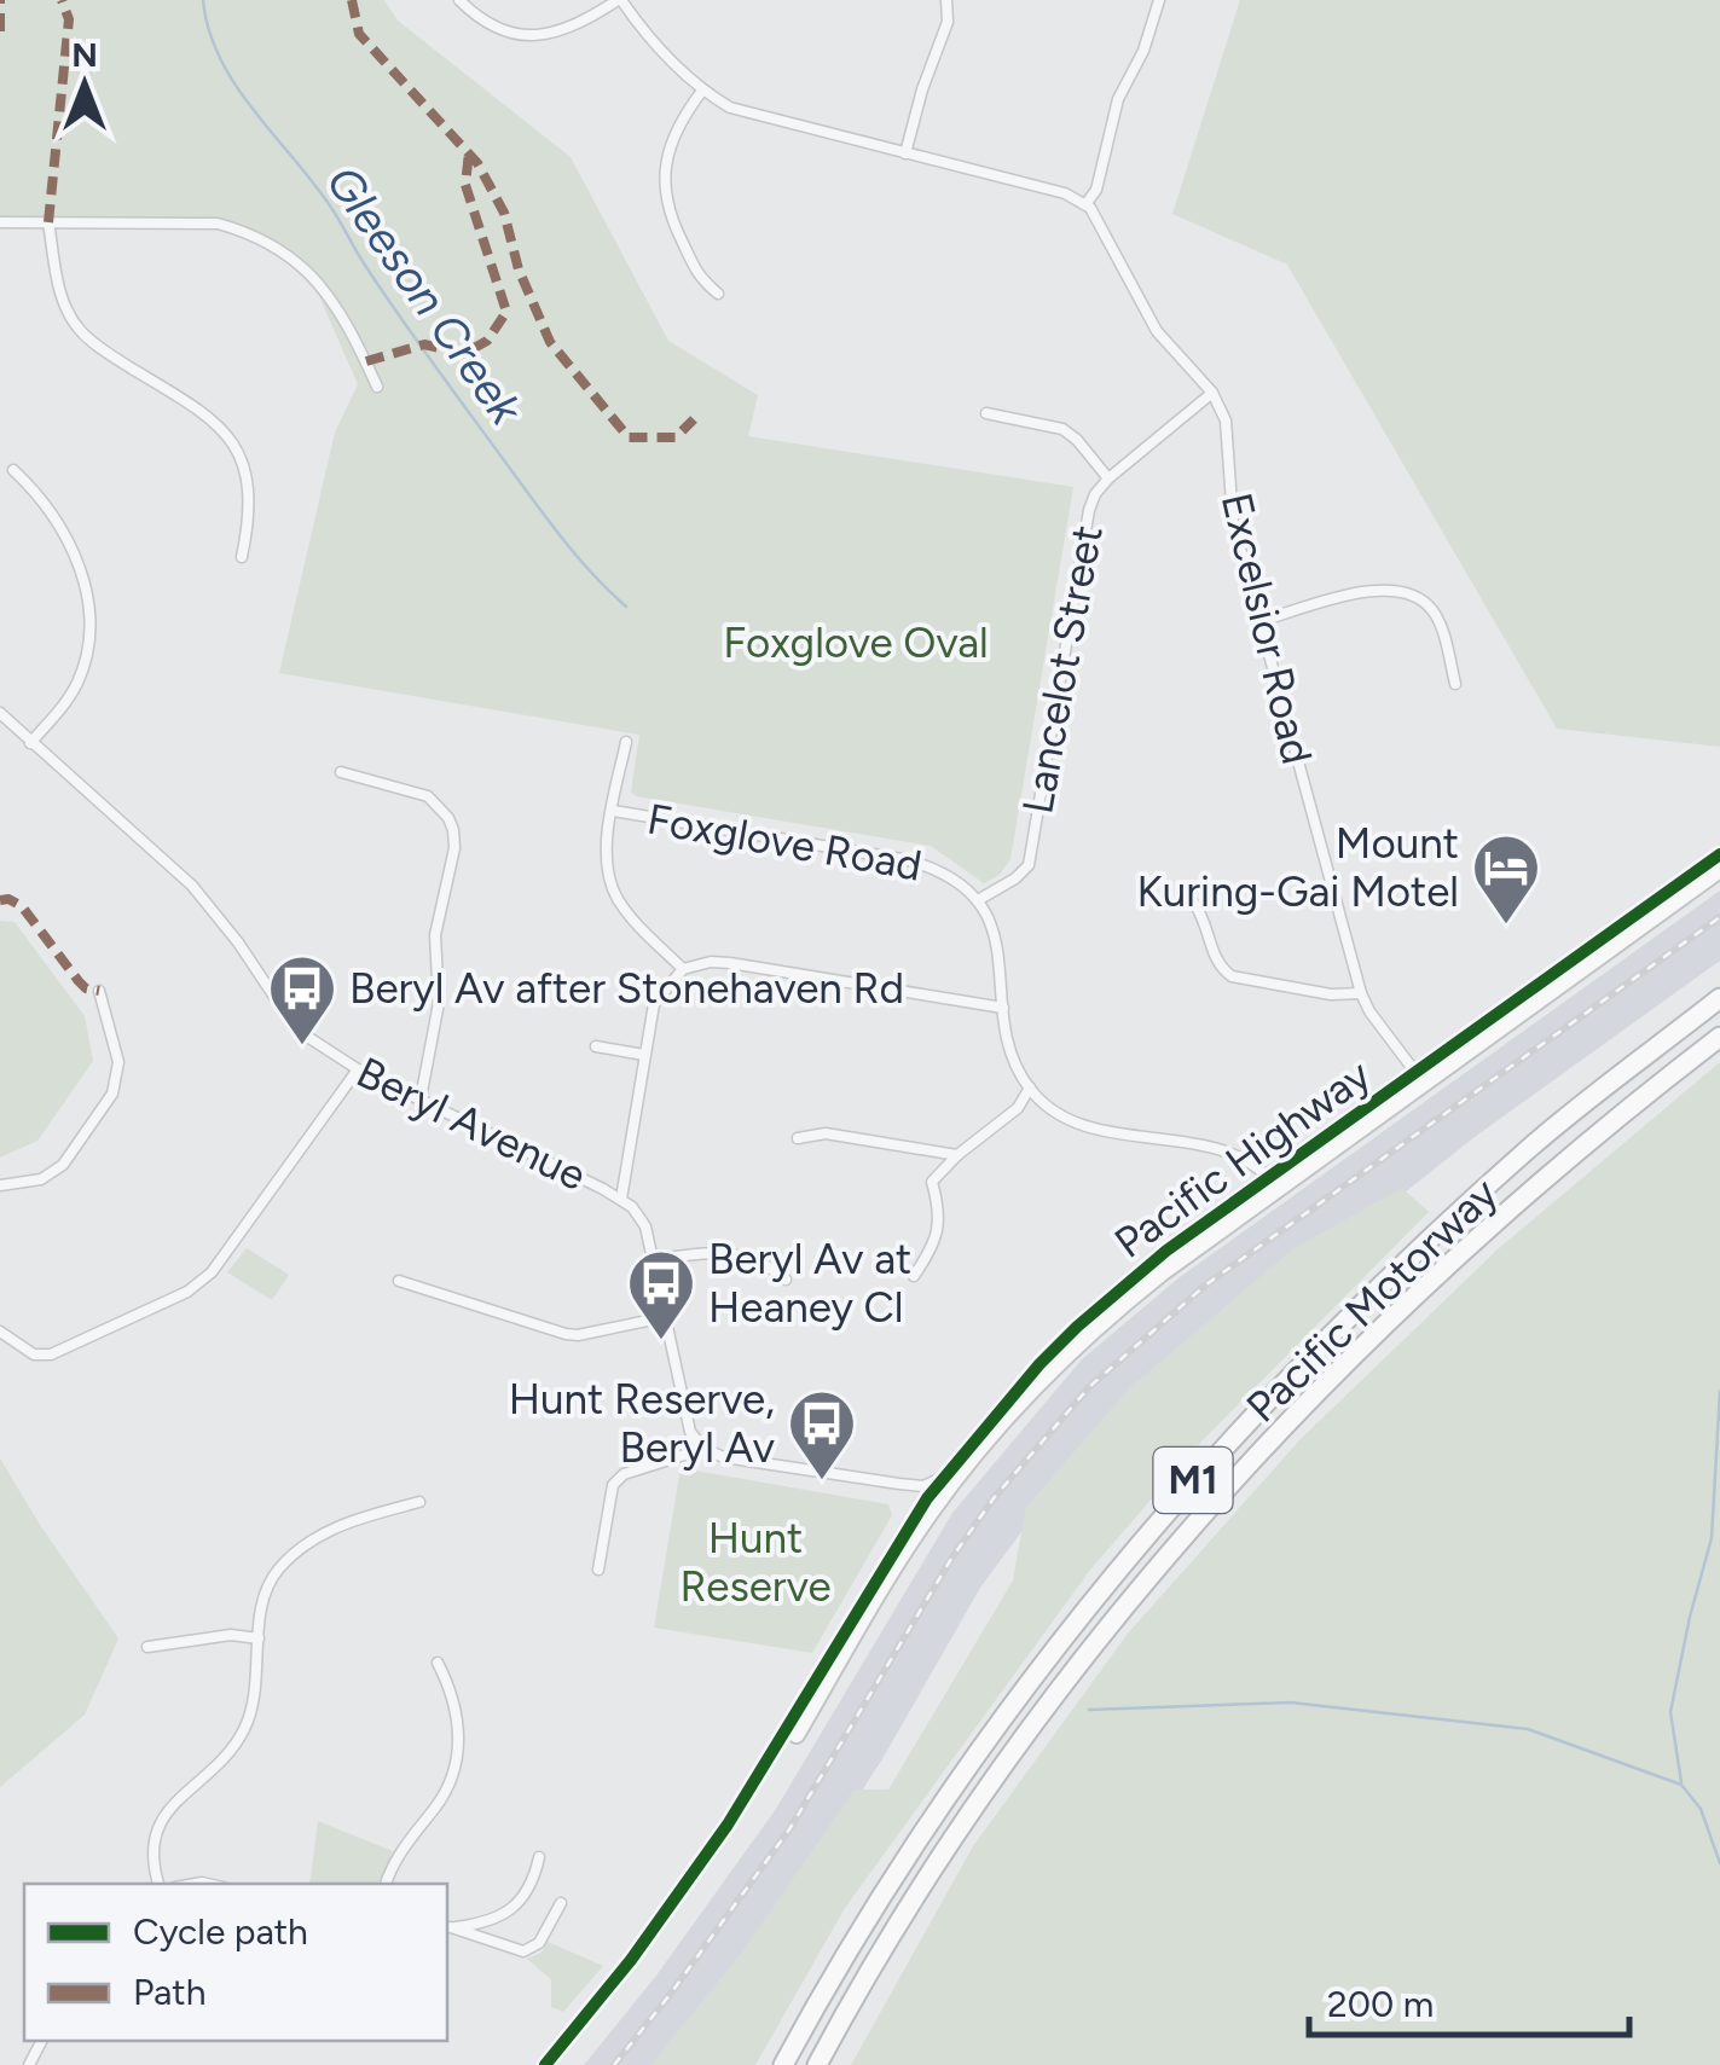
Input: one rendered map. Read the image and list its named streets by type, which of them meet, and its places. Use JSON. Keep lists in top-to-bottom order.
{
  "streets": {
    "highway": ["Pacific Motorway", "M1"],
    "main road": ["Pacific Highway"],
    "street": [
      "Excelsior Road",
      "Lancelot Street",
      "Foxglove Road",
      "Beryl Avenue"
    ]
  },
  "crossings": [
    ["Excelsior Road", "Lancelot Street"],
    ["Excelsior Road", "Pacific Highway"],
    ["Lancelot Street", "Foxglove Road"]
  ],
  "water": ["Gleeson Creek"],
  "parks": ["Foxglove Oval", "Hunt Reserve"],
  "places": {
    "hotel": ["Mount Kuring-Gai Motel"],
    "bus stop": ["Beryl Av after Stonehaven Rd", "Beryl Av at Heaney Cl", "Hunt Reserve, Beryl Av"]
  },
  "legend": ["Cycle path", "Path"],
  "scale_bar": "200 m",
  "north": "top"
}
